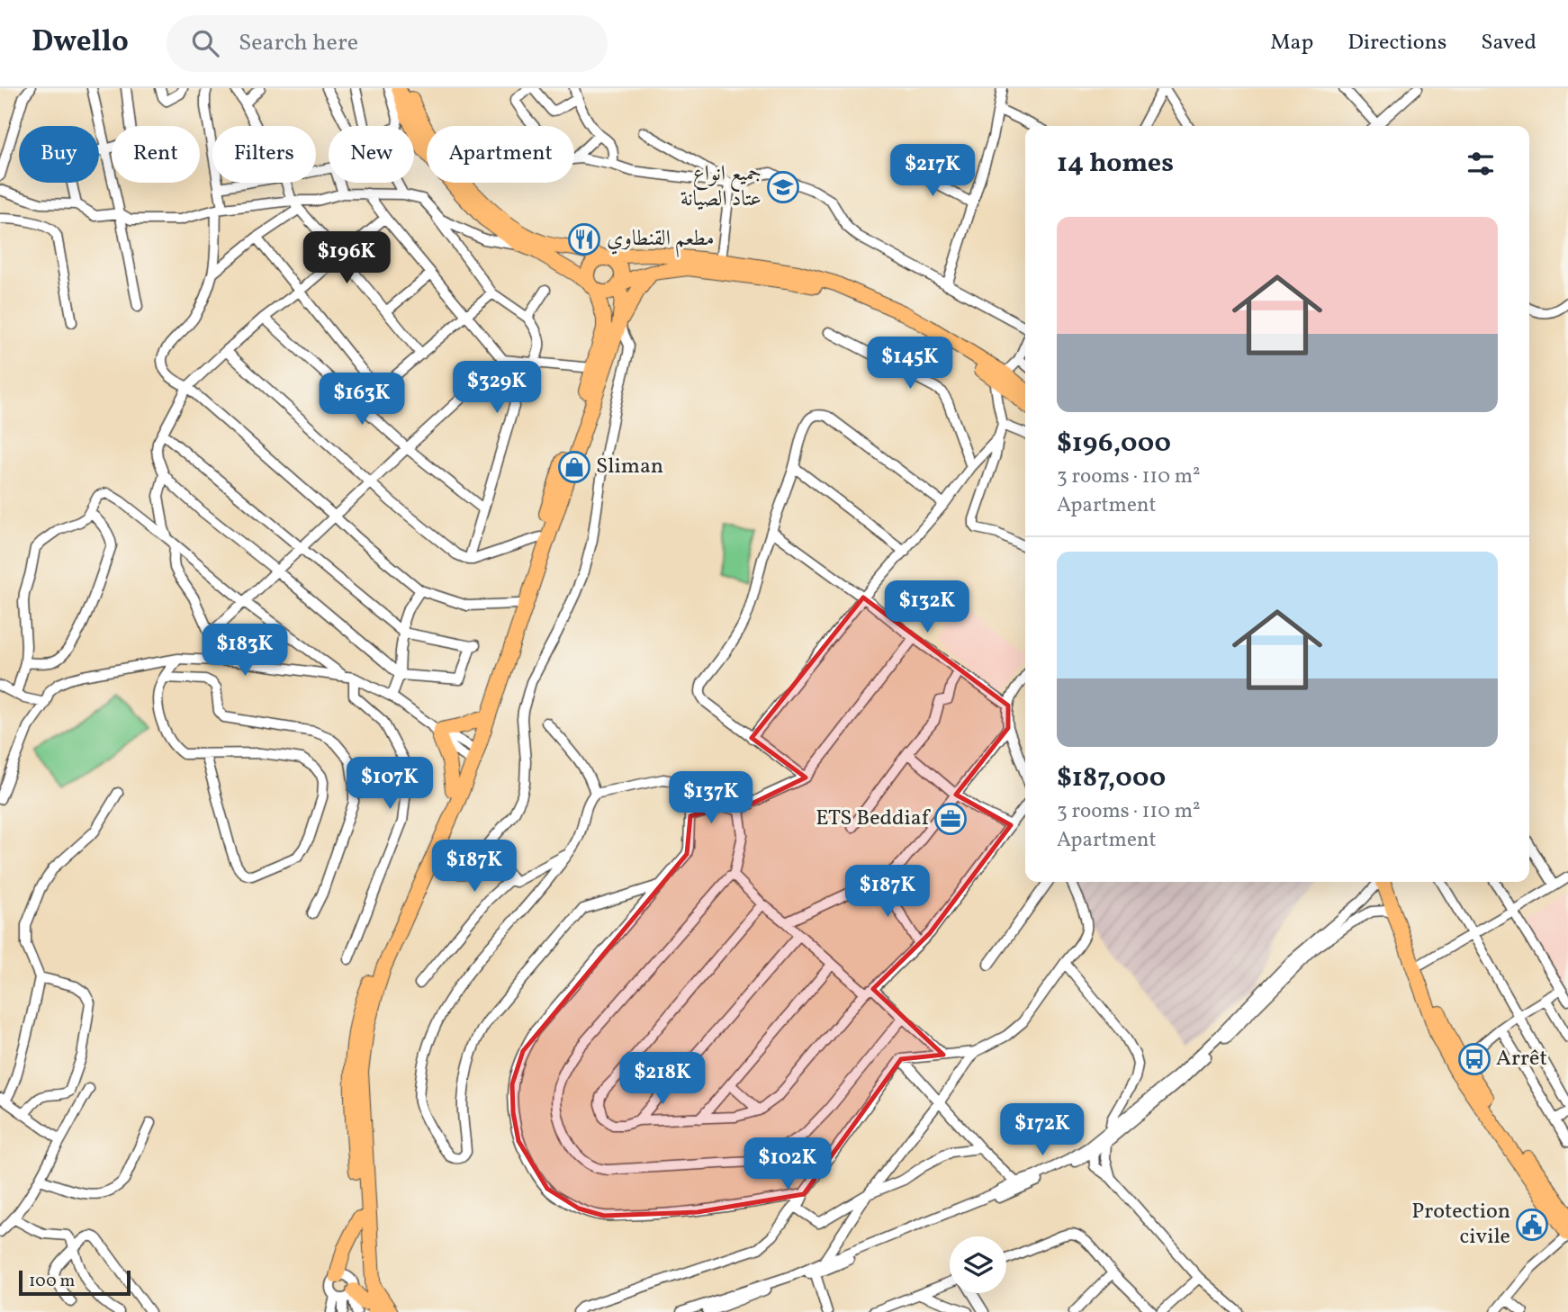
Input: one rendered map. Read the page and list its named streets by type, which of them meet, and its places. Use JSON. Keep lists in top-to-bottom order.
{
  "places": {
    "school or university": ["جميع انواع عتاد الصيانة"],
    "restaurant": ["مطعم القنطاوي"],
    "shop": ["Sliman"],
    "office": ["ETS Beddiaf"],
    "bus stop": ["Arrêt"],
    "public building": ["Protection civile"]
  },
  "scale_bar": "100 m",
  "page": {
    "header": "Dwello",
    "search": "Search here",
    "nav": ["Map", "Directions", "Saved"],
    "chip": [
      "Buy",
      "Rent",
      "Filters",
      "New",
      "Apartment"
    ],
    "heading": "14 homes",
    "price": [
      "$217K",
      "$196K",
      "$145K",
      "$329K",
      "$163K",
      "$132K",
      "$183K",
      "$107K",
      "$137K",
      "$187K",
      "$187K",
      "$218K",
      "$172K",
      "$102K"
    ],
    "list": [
      {
        "name": "$196,000",
        "note": "3 rooms · 110 m² · Apartment"
      },
      {
        "name": "$187,000",
        "note": "3 rooms · 110 m² · Apartment"
      }
    ],
    "scale": "100 m"
  }
}
